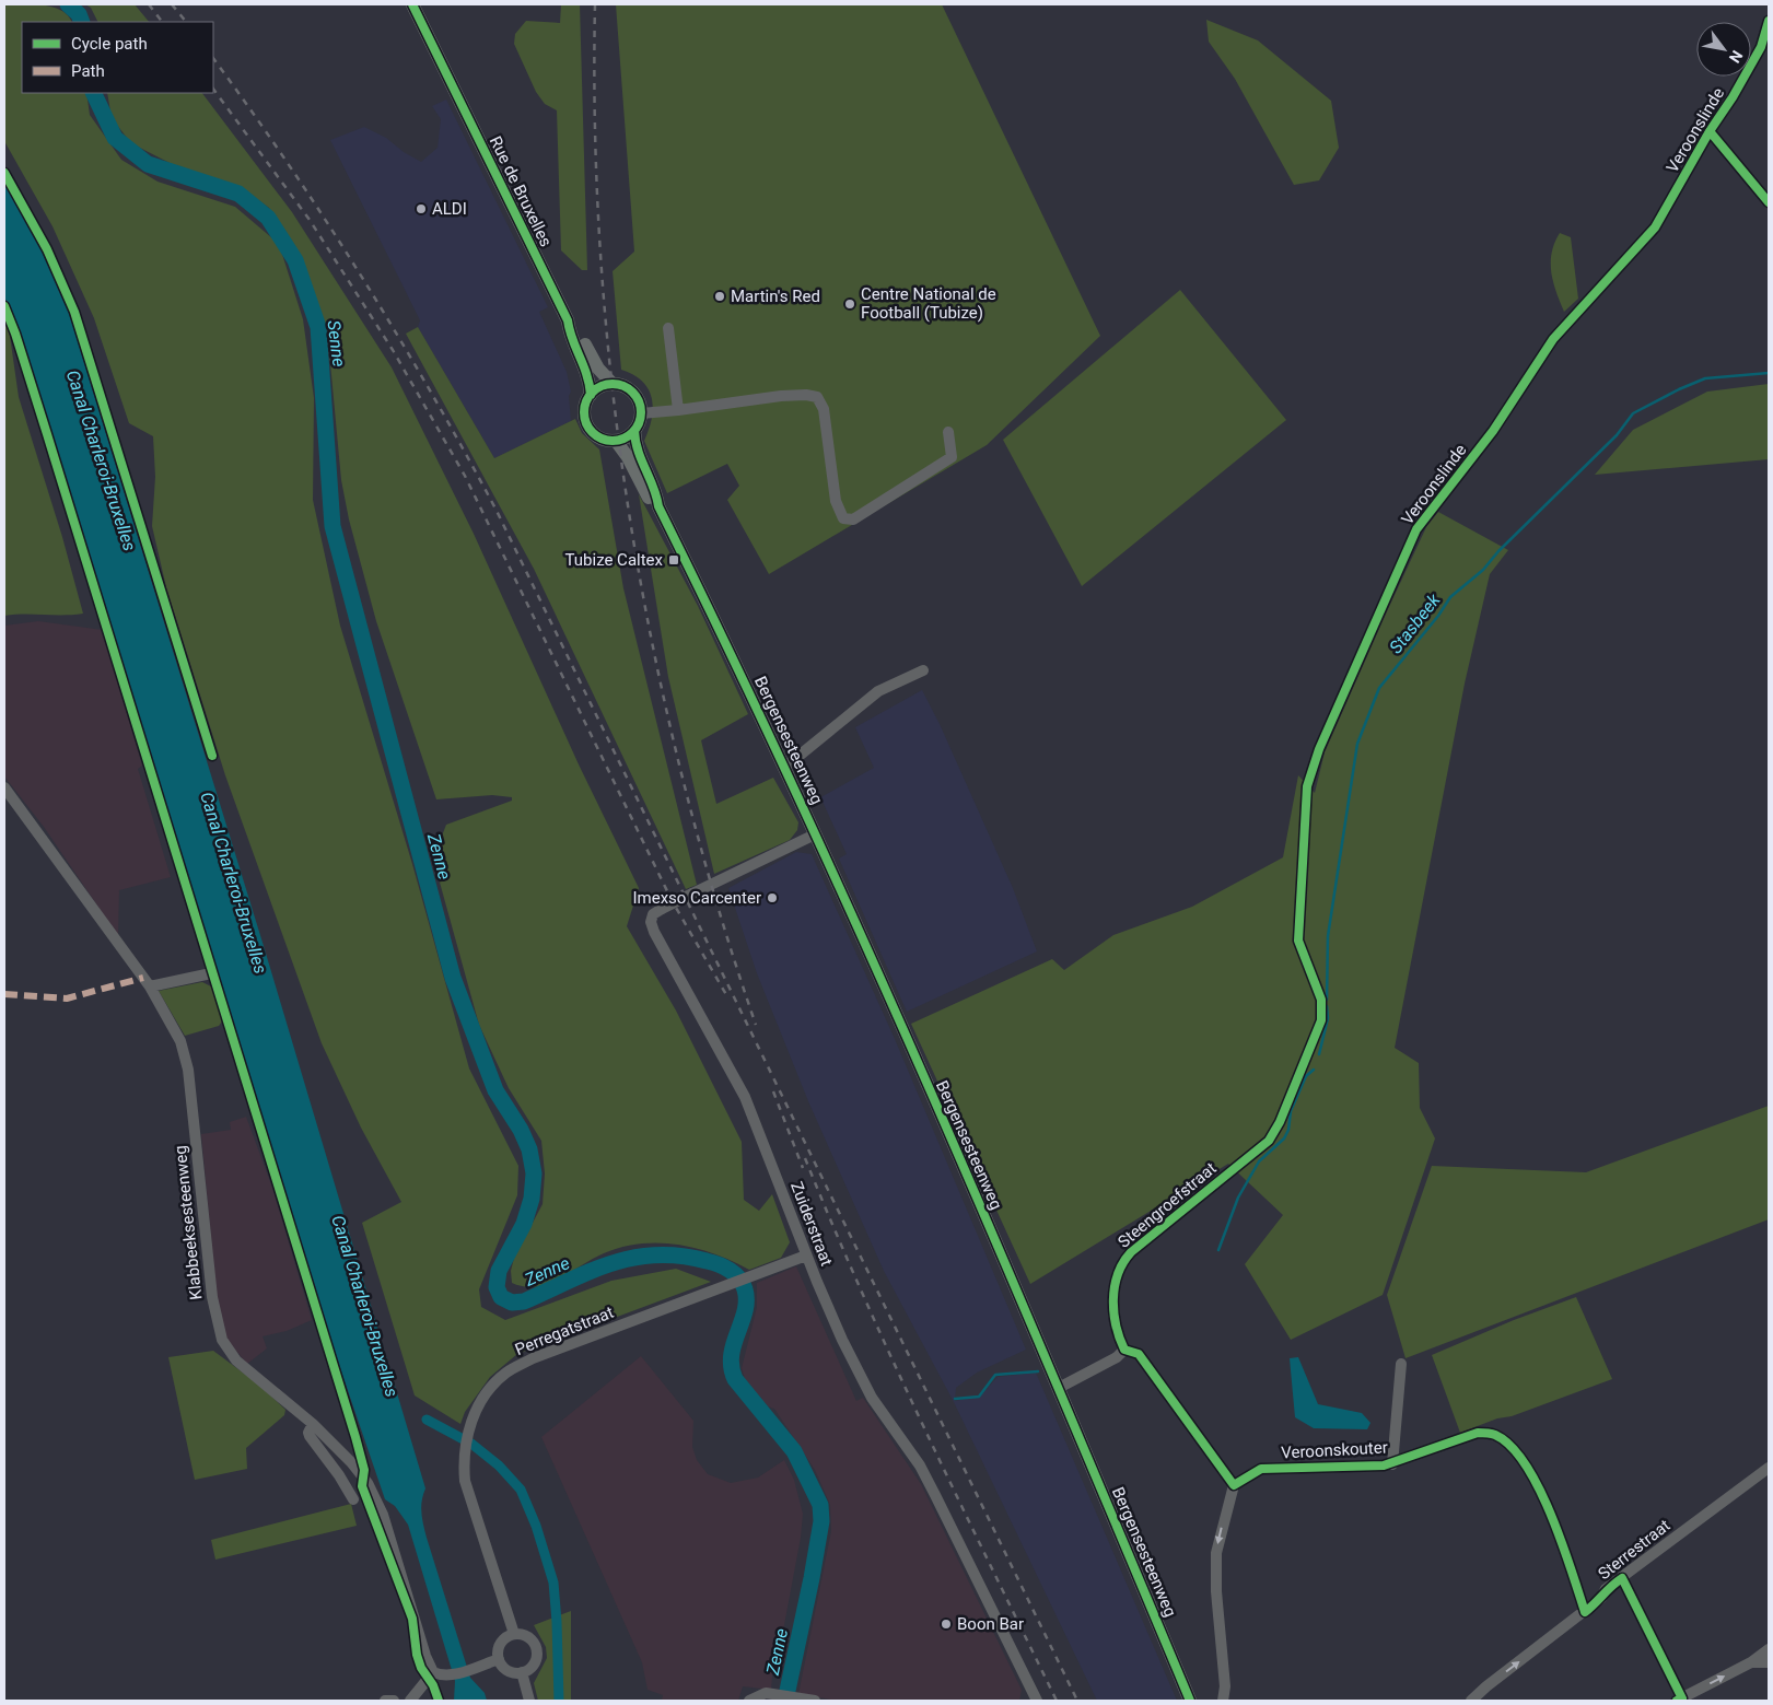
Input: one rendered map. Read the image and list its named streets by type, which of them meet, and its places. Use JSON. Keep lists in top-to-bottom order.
{
  "streets": {
    "main road": ["Rue de Bruxelles", "Bergensesteenweg"],
    "street": [
      "Veroonslinde",
      "Steengroefstraat",
      "Klabbeeksesteenweg",
      "Zuiderstraat",
      "Perregatstraat",
      "Veroonskouter",
      "Sterrestraat"
    ]
  },
  "crossings": [
    ["Veroonslinde", "Steengroefstraat"],
    ["Bergensesteenweg", "Zuiderstraat"],
    ["Zuiderstraat", "Perregatstraat"],
    ["Veroonskouter", "Sterrestraat"]
  ],
  "one_way": ["Sterrestraat"],
  "water": [
    "Senne",
    "Canal Charleroi-Bruxelles",
    "Stasbeek",
    "Zenne"
  ],
  "places": {
    "other": [
      "ALDI",
      "Martin's Red",
      "Centre National de Football (Tubize)",
      "Imexso Carcenter",
      "Boon Bar"
    ],
    "transit": ["Tubize Caltex"]
  },
  "legend": ["Cycle path", "Path"],
  "north": "bottom right"
}
